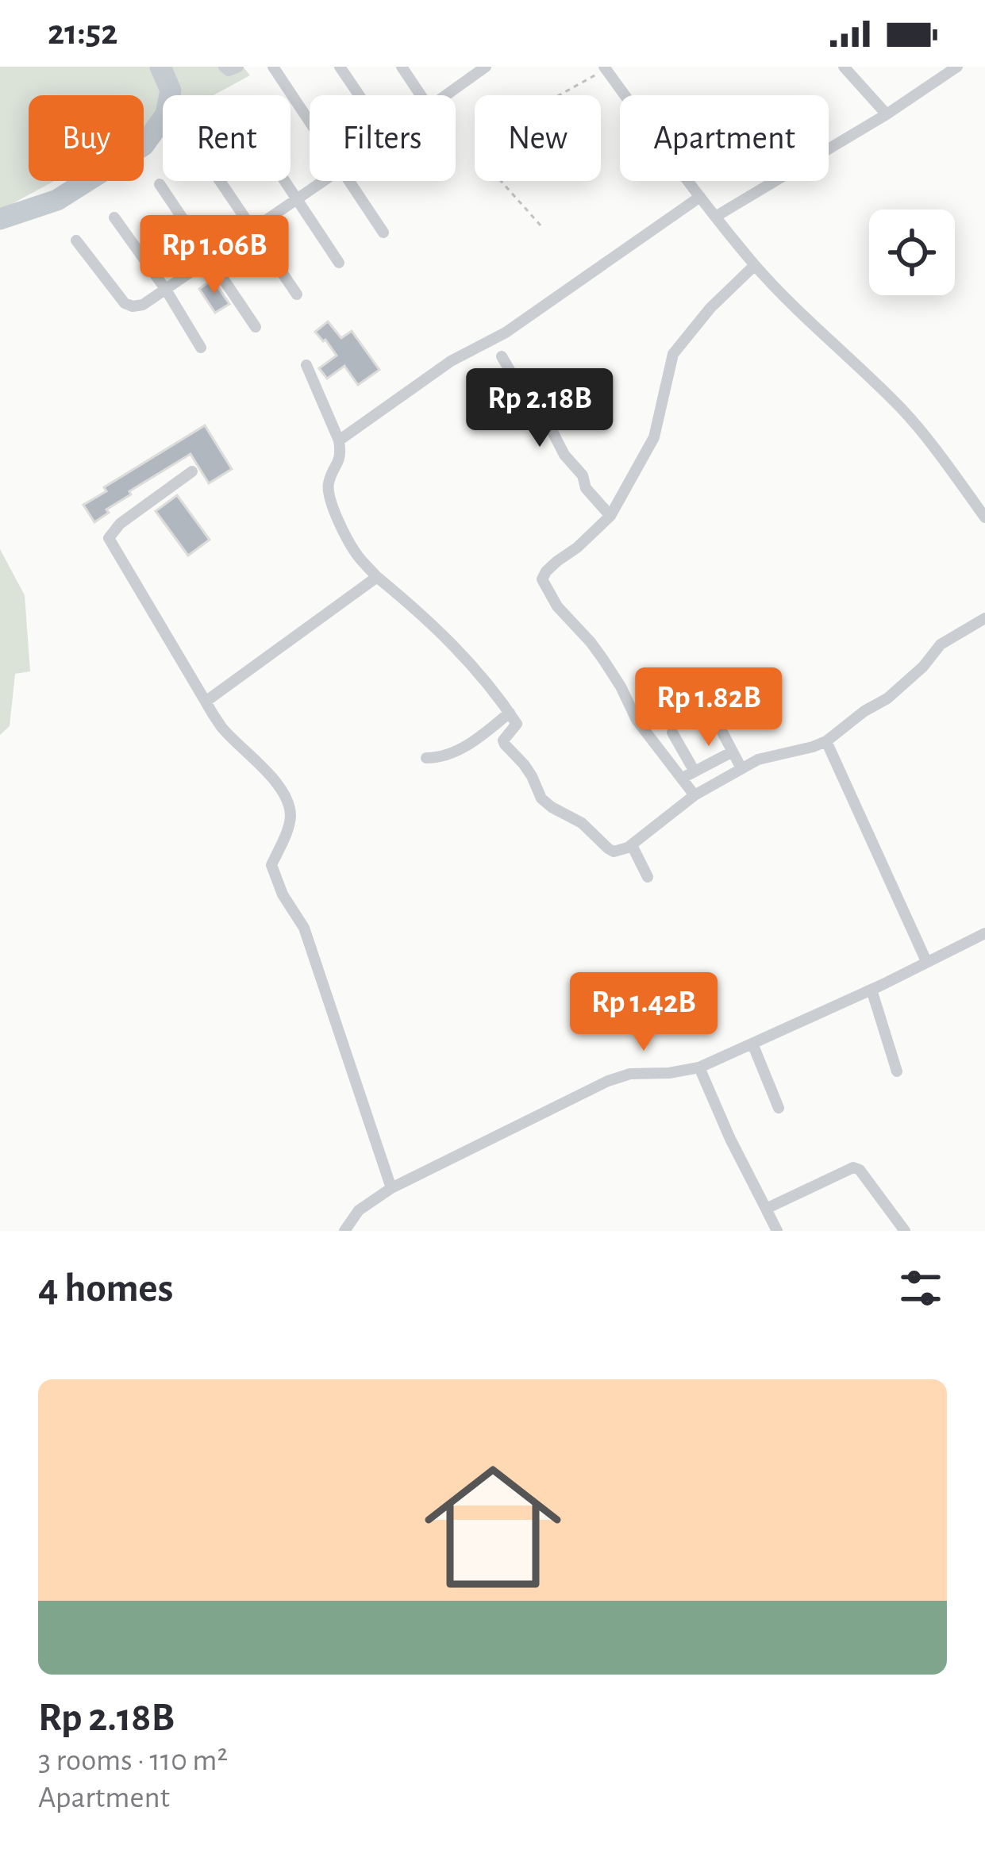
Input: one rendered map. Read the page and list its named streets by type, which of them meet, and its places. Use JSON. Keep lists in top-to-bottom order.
{
  "page": {
    "status": "21:52",
    "chip": [
      "Buy",
      "Rent",
      "Filters",
      "New",
      "Apartment"
    ],
    "price": [
      "Rp 1.06B",
      "Rp 2.18B",
      "Rp 1.82B",
      "Rp 1.42B"
    ],
    "heading": "4 homes",
    "list": [
      {
        "name": "Rp 2.18B",
        "note": "3 rooms · 110 m² · Apartment"
      }
    ]
  }
}
